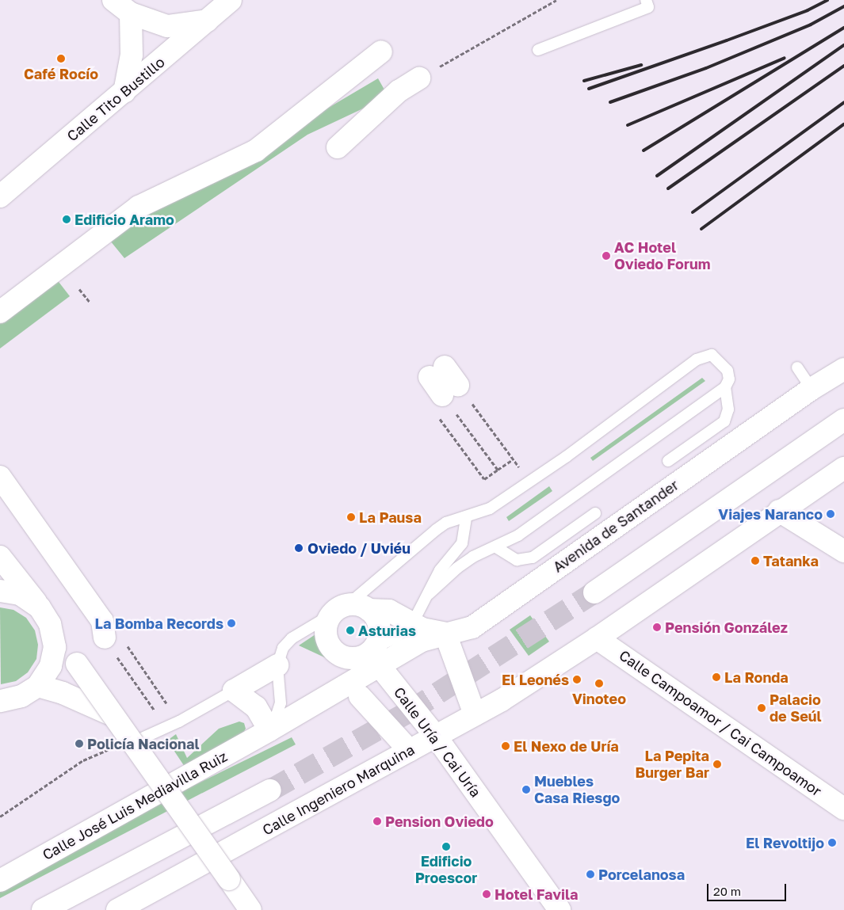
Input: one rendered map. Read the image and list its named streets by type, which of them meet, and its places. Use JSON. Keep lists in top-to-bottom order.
{
  "streets": {
    "main road": [
      "Calle Tito Bustillo",
      "Avenida de Santander",
      "Calle Campoamor / Cai Campoamor",
      "Calle Uría / Cai Uría",
      "Calle Ingeniero Marquina",
      "Calle José Luis Mediavilla Ruiz"
    ]
  },
  "crossings": [
    ["Avenida de Santander", "Calle Uría / Cai Uría"],
    ["Avenida de Santander", "Calle José Luis Mediavilla Ruiz"],
    ["Calle Campoamor / Cai Campoamor", "Calle Ingeniero Marquina"],
    ["Calle Uría / Cai Uría", "Calle Ingeniero Marquina"],
    ["Calle Uría / Cai Uría", "Calle José Luis Mediavilla Ruiz"]
  ],
  "places": [
    "Café Rocío",
    "Edificio Aramo",
    "AC Hotel Oviedo Forum",
    "Viajes Naranco",
    "La Pausa",
    "Oviedo / Uviéu",
    "Tatanka",
    "La Bomba Records",
    "Pensión González",
    "Asturias",
    "La Ronda",
    "El Leonés",
    "Vinoteo",
    "Palacio de Seúl",
    "Policía Nacional",
    "El Nexo de Uría",
    "La Pepita Burger Bar",
    "Muebles Casa Riesgo",
    "Pension Oviedo",
    "El Revoltijo",
    "Edificio Proescor",
    "Porcelanosa",
    "Hotel Favila"
  ],
  "scale_bar": "20 m"
}
